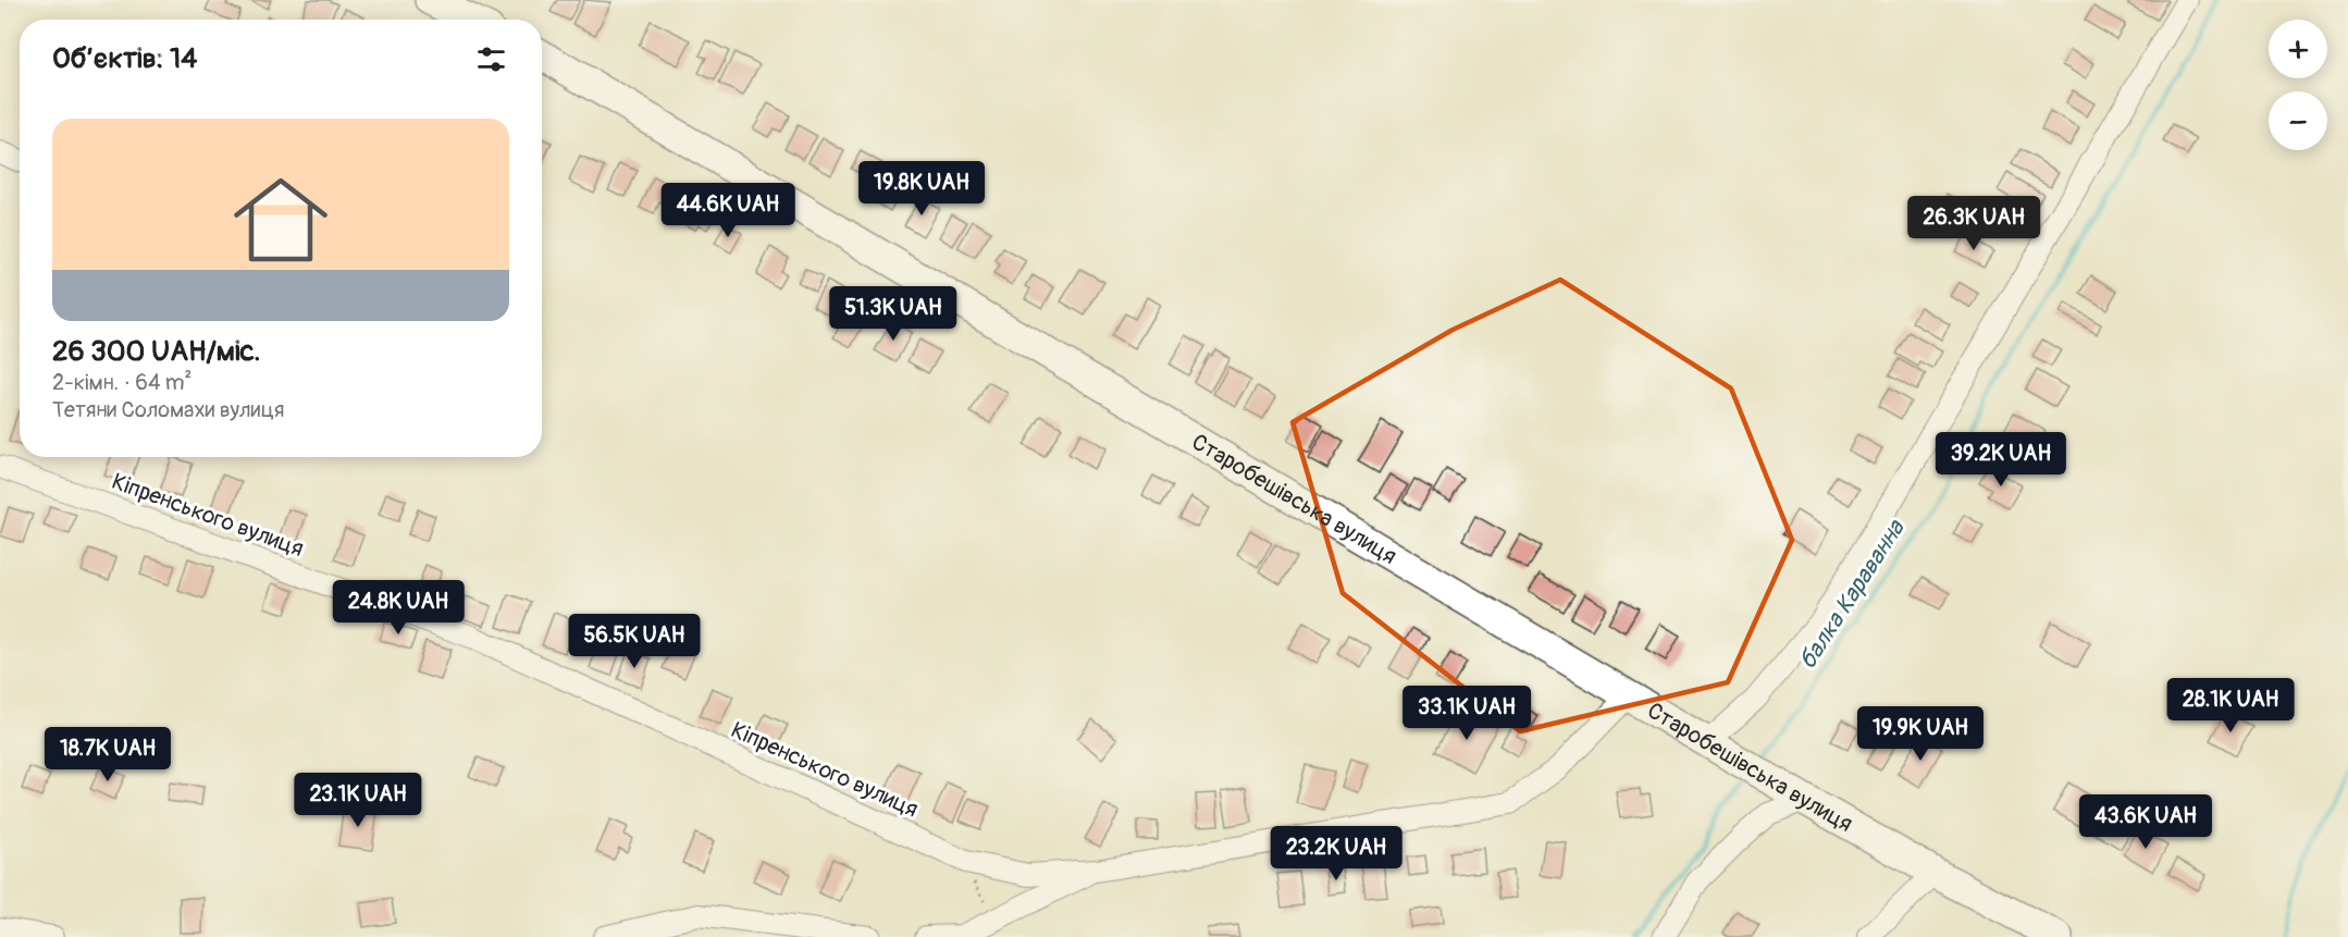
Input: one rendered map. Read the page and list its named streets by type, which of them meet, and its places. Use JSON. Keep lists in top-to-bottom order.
{
  "streets": {
    "main road": ["Старобешівська вулиця"],
    "street": ["Кіпренського вулиця"]
  },
  "crossings": [
    ["Старобешівська вулиця", "Кіпренського вулиця"]
  ],
  "water": ["балка Караванна"],
  "page": {
    "map_buttons": ["+", "−"],
    "heading": "Об’єктів: 14",
    "list": [
      {
        "name": "26 300 UAH/міс.",
        "note": "2-кімн. · 64 m² · Тетяни Соломахи вулиця"
      }
    ],
    "price": [
      "19.8K UAH",
      "44.6K UAH",
      "26.3K UAH",
      "51.3K UAH",
      "39.2K UAH",
      "24.8K UAH",
      "56.5K UAH",
      "28.1K UAH",
      "33.1K UAH",
      "19.9K UAH",
      "18.7K UAH",
      "23.1K UAH",
      "43.6K UAH",
      "23.2K UAH"
    ]
  }
}
